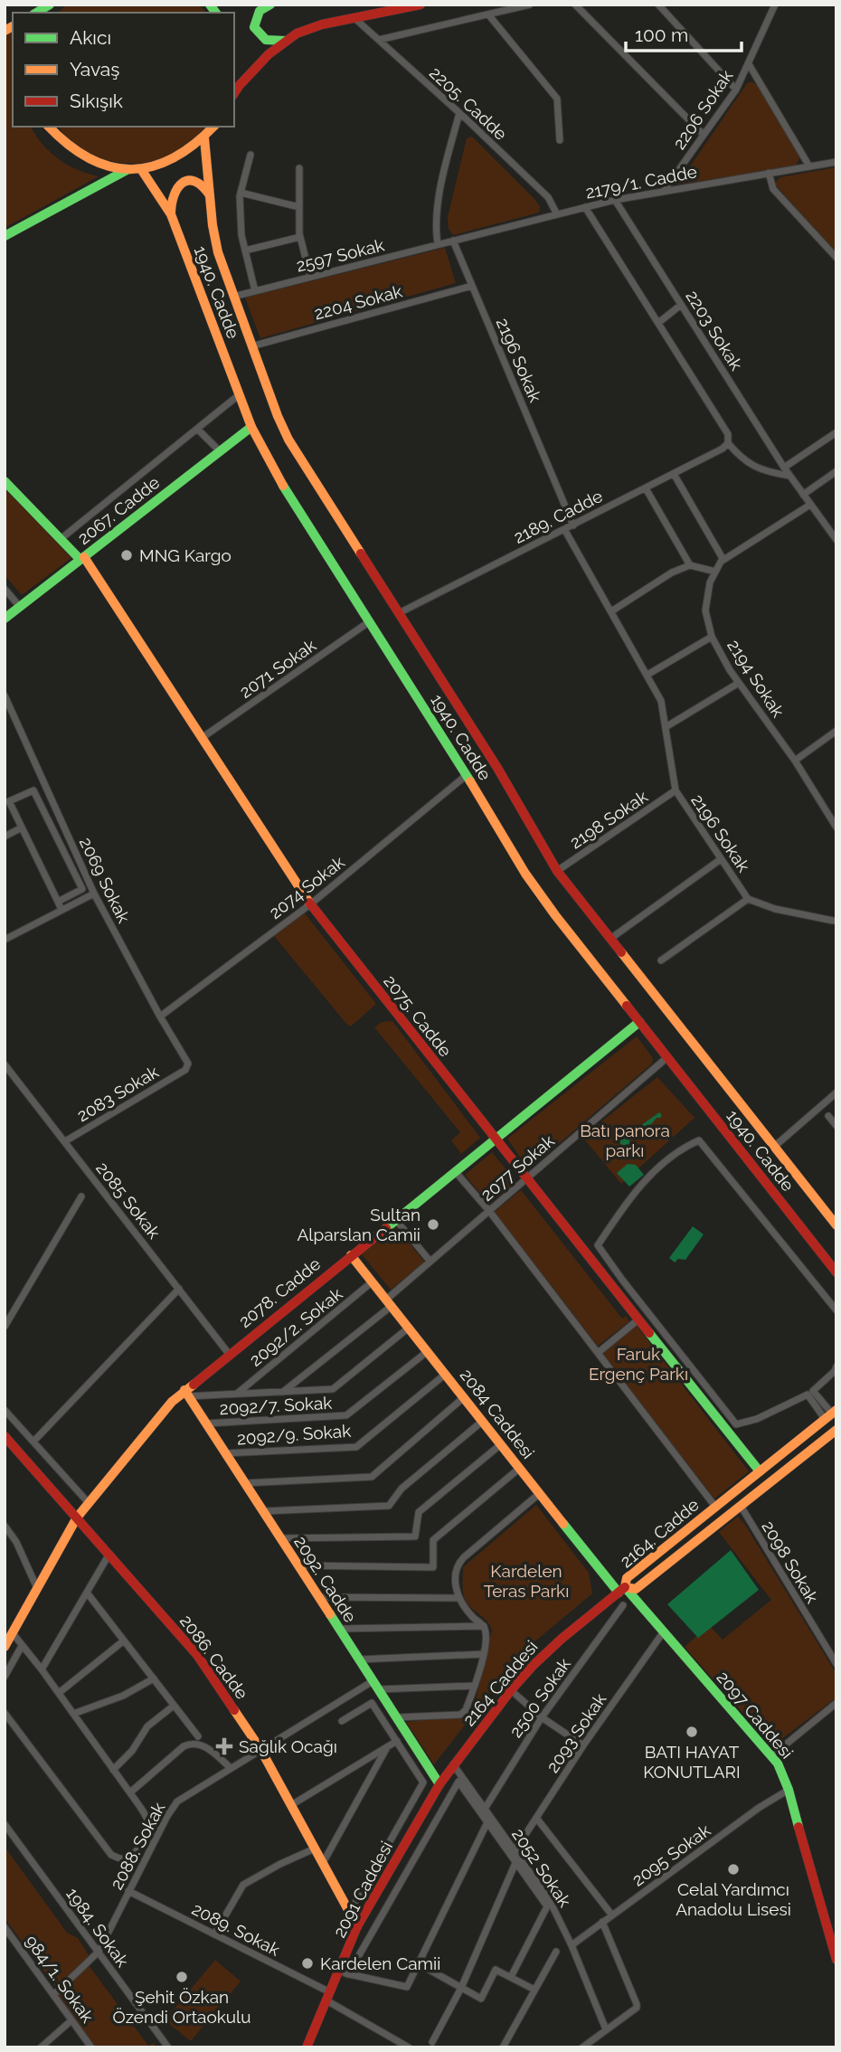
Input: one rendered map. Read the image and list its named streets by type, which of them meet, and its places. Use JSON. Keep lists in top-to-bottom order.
{
  "streets": {
    "street": [
      "2205. Cadde",
      "2206 Sokak",
      "2179/1. Cadde",
      "2597 Sokak",
      "1940. Cadde",
      "2204 Sokak",
      "2203 Sokak",
      "2196 Sokak",
      "2067. Cadde",
      "2189. Cadde",
      "2071 Sokak",
      "2194 Sokak",
      "2198 Sokak",
      "2069 Sokak",
      "2074 Sokak",
      "2075. Cadde",
      "2083 Sokak",
      "2077 Sokak",
      "2085 Sokak",
      "2078. Cadde",
      "2092/2. Sokak",
      "2092/7. Sokak",
      "2084 Caddesi",
      "2092/9. Sokak",
      "2164. Cadde",
      "2098 Sokak",
      "2092. Cadde",
      "2086. Cadde",
      "2164 Caddesi",
      "2500 Sokak",
      "2097 Caddesi",
      "2093 Sokak",
      "2088. Sokak",
      "2095 Sokak",
      "2052 Sokak",
      "2091 Caddesi",
      "1984. Sokak",
      "2089. Sokak",
      "984/1. Sokak"
    ]
  },
  "crossings": [
    ["2205. Cadde", "2179/1. Cadde"],
    ["2206 Sokak", "2179/1. Cadde"],
    ["2179/1. Cadde", "2597 Sokak"],
    ["2179/1. Cadde", "2203 Sokak"],
    ["2179/1. Cadde", "2196 Sokak"],
    ["2597 Sokak", "1940. Cadde"],
    ["2597 Sokak", "2196 Sokak"],
    ["1940. Cadde", "2204 Sokak"],
    ["1940. Cadde", "2067. Cadde"],
    ["1940. Cadde", "2189. Cadde"],
    ["1940. Cadde", "2071 Sokak"],
    ["1940. Cadde", "2198 Sokak"],
    ["1940. Cadde", "2074 Sokak"],
    ["1940. Cadde", "2077 Sokak"],
    ["1940. Cadde", "2078. Cadde"],
    ["2204 Sokak", "2196 Sokak"],
    ["2196 Sokak", "2189. Cadde"],
    ["2196 Sokak", "2198 Sokak"],
    ["2067. Cadde", "2075. Cadde"],
    ["2071 Sokak", "2075. Cadde"],
    ["2069 Sokak", "2074 Sokak"],
    ["2069 Sokak", "2083 Sokak"],
    ["2074 Sokak", "2075. Cadde"],
    ["2075. Cadde", "2077 Sokak"],
    ["2075. Cadde", "2078. Cadde"],
    ["2075. Cadde", "2164. Cadde"],
    ["2083 Sokak", "2085 Sokak"],
    ["2077 Sokak", "2084 Caddesi"],
    ["2085 Sokak", "2078. Cadde"],
    ["2078. Cadde", "2084 Caddesi"],
    ["2078. Cadde", "2092. Cadde"],
    ["2078. Cadde", "2086. Cadde"],
    ["2092/2. Sokak", "2084 Caddesi"],
    ["2092/7. Sokak", "2084 Caddesi"],
    ["2092/7. Sokak", "2092. Cadde"],
    ["2084 Caddesi", "2092/9. Sokak"],
    ["2084 Caddesi", "2164. Cadde"],
    ["2084 Caddesi", "2164 Caddesi"],
    ["2084 Caddesi", "2097 Caddesi"],
    ["2092/9. Sokak", "2092. Cadde"],
    ["2164. Cadde", "2098 Sokak"],
    ["2164. Cadde", "2164 Caddesi"],
    ["2164. Cadde", "2097 Caddesi"],
    ["2092. Cadde", "2164 Caddesi"],
    ["2092. Cadde", "2088. Sokak"],
    ["2092. Cadde", "2091 Caddesi"],
    ["2086. Cadde", "2088. Sokak"],
    ["2086. Cadde", "2091 Caddesi"],
    ["2164 Caddesi", "2097 Caddesi"],
    ["2164 Caddesi", "2052 Sokak"],
    ["2164 Caddesi", "2091 Caddesi"],
    ["2500 Sokak", "2052 Sokak"],
    ["2097 Caddesi", "2093 Sokak"],
    ["2097 Caddesi", "2095 Sokak"],
    ["2093 Sokak", "2052 Sokak"],
    ["2088. Sokak", "1984. Sokak"],
    ["2088. Sokak", "2089. Sokak"],
    ["2088. Sokak", "984/1. Sokak"],
    ["2095 Sokak", "2052 Sokak"],
    ["2091 Caddesi", "2089. Sokak"]
  ],
  "parks": ["Batı panora parkı", "Faruk Ergenç Parkı", "Kardelen Teras Parkı"],
  "places": {
    "other": [
      "MNG Kargo",
      "Sultan Alparslan Camii",
      "BATI HAYAT KONUTLARI",
      "Celal Yardımcı Anadolu Lisesi",
      "Kardelen Camii",
      "Şehit Özkan Özendi Ortaokulu"
    ],
    "health": ["Sağlık Ocağı"]
  },
  "legend": ["Akıcı", "Yavaş", "Sıkışık"],
  "scale_bar": "100 m"
}
